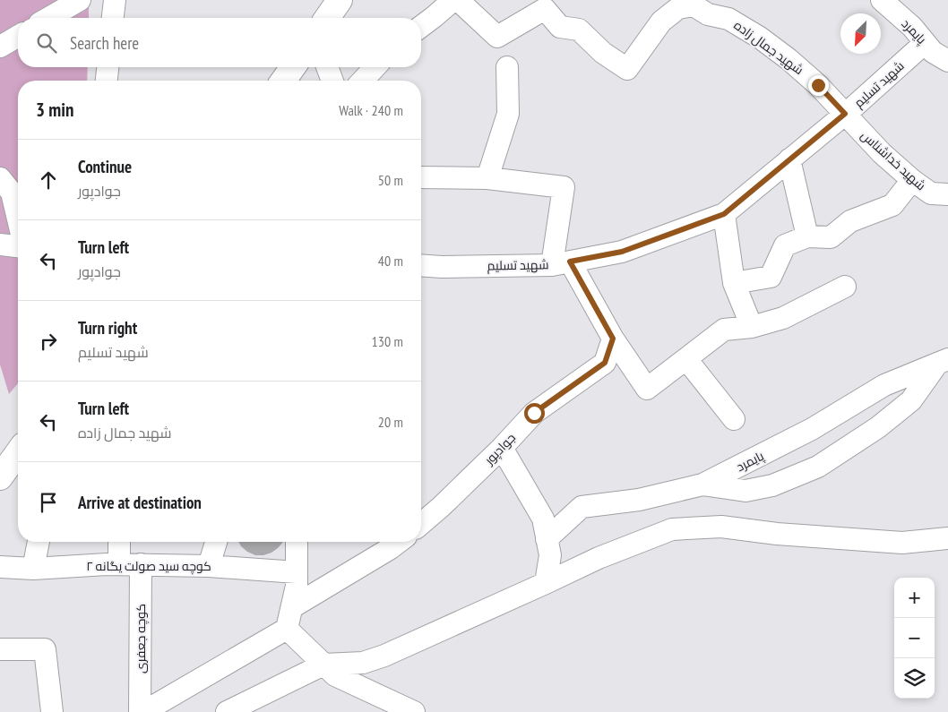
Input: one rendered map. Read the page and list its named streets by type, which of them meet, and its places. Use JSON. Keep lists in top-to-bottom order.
{
  "streets": {
    "street": [
      "پایمرد",
      "شهید جمال زاده",
      "شهید تسلیم",
      "شهید خداشناس",
      "جوادپور",
      "کوچه سید صولت یگانه ۲",
      "کوچه جعفری"
    ]
  },
  "crossings": [
    ["پایمرد", "شهید تسلیم"],
    ["شهید جمال زاده", "شهید تسلیم"],
    ["شهید جمال زاده", "شهید خداشناس"],
    ["شهید تسلیم", "شهید خداشناس"],
    ["کوچه سید صولت یگانه ۲", "کوچه جعفری"]
  ],
  "north": "bottom left",
  "page": {
    "search": "Search here",
    "heading": ["3 min", "Walk · 240 m"],
    "list": [
      ["Continue", "جوادپور", "50 m"],
      ["Turn left", "جوادپور", "40 m"],
      ["Turn right", "شهید تسلیم", "130 m"],
      ["Turn left", "شهید جمال زاده", "20 m"],
      "Arrive at destination"
    ],
    "map_buttons": ["+", "−"]
  }
}
